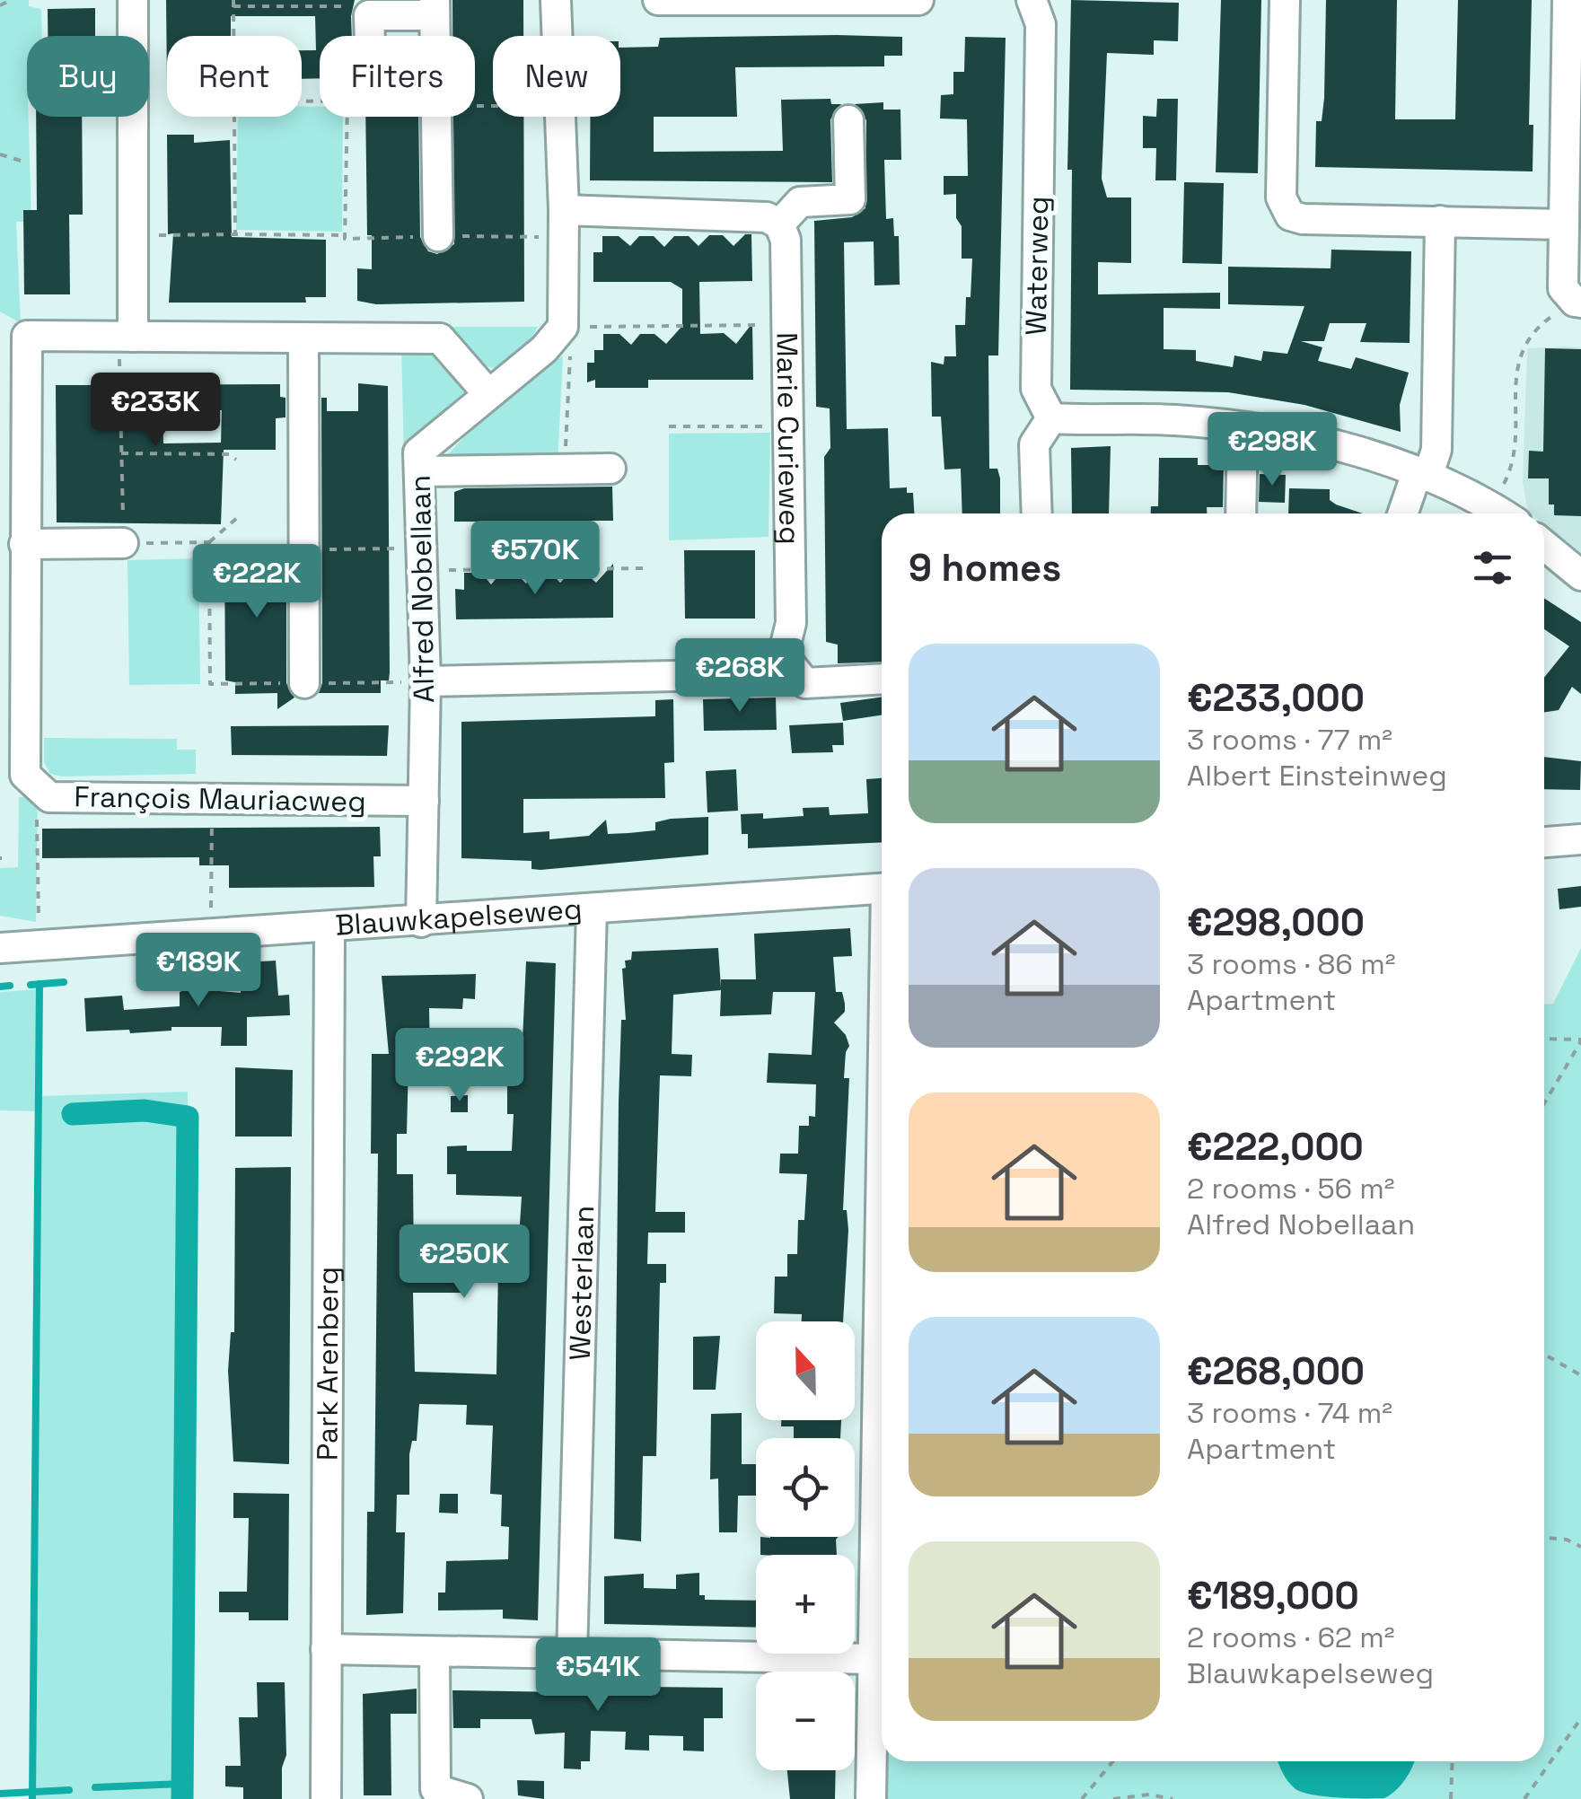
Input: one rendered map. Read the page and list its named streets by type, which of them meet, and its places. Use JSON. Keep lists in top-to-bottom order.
{
  "streets": {
    "street": [
      "Waterweg",
      "Marie Curieweg",
      "Alfred Nobellaan",
      "François Mauriacweg",
      "Blauwkapelseweg",
      "Westerlaan",
      "Park Arenberg"
    ]
  },
  "crossings": [
    ["Alfred Nobellaan", "François Mauriacweg"],
    ["Alfred Nobellaan", "Blauwkapelseweg"],
    ["Blauwkapelseweg", "Westerlaan"],
    ["Blauwkapelseweg", "Park Arenberg"]
  ],
  "north": "top",
  "page": {
    "chip": [
      "Buy",
      "Rent",
      "Filters",
      "New"
    ],
    "price": [
      "€233K",
      "€298K",
      "€570K",
      "€222K",
      "€268K",
      "€189K",
      "€292K",
      "€250K",
      "€541K"
    ],
    "heading": "9 homes",
    "list": [
      {
        "name": "€233,000",
        "note": "3 rooms · 77 m² · Albert Einsteinweg"
      },
      {
        "name": "€298,000",
        "note": "3 rooms · 86 m² · Apartment"
      },
      {
        "name": "€222,000",
        "note": "2 rooms · 56 m² · Alfred Nobellaan"
      },
      {
        "name": "€268,000",
        "note": "3 rooms · 74 m² · Apartment"
      },
      {
        "name": "€189,000",
        "note": "2 rooms · 62 m² · Blauwkapelseweg"
      }
    ],
    "map_buttons": ["+", "−"]
  }
}
